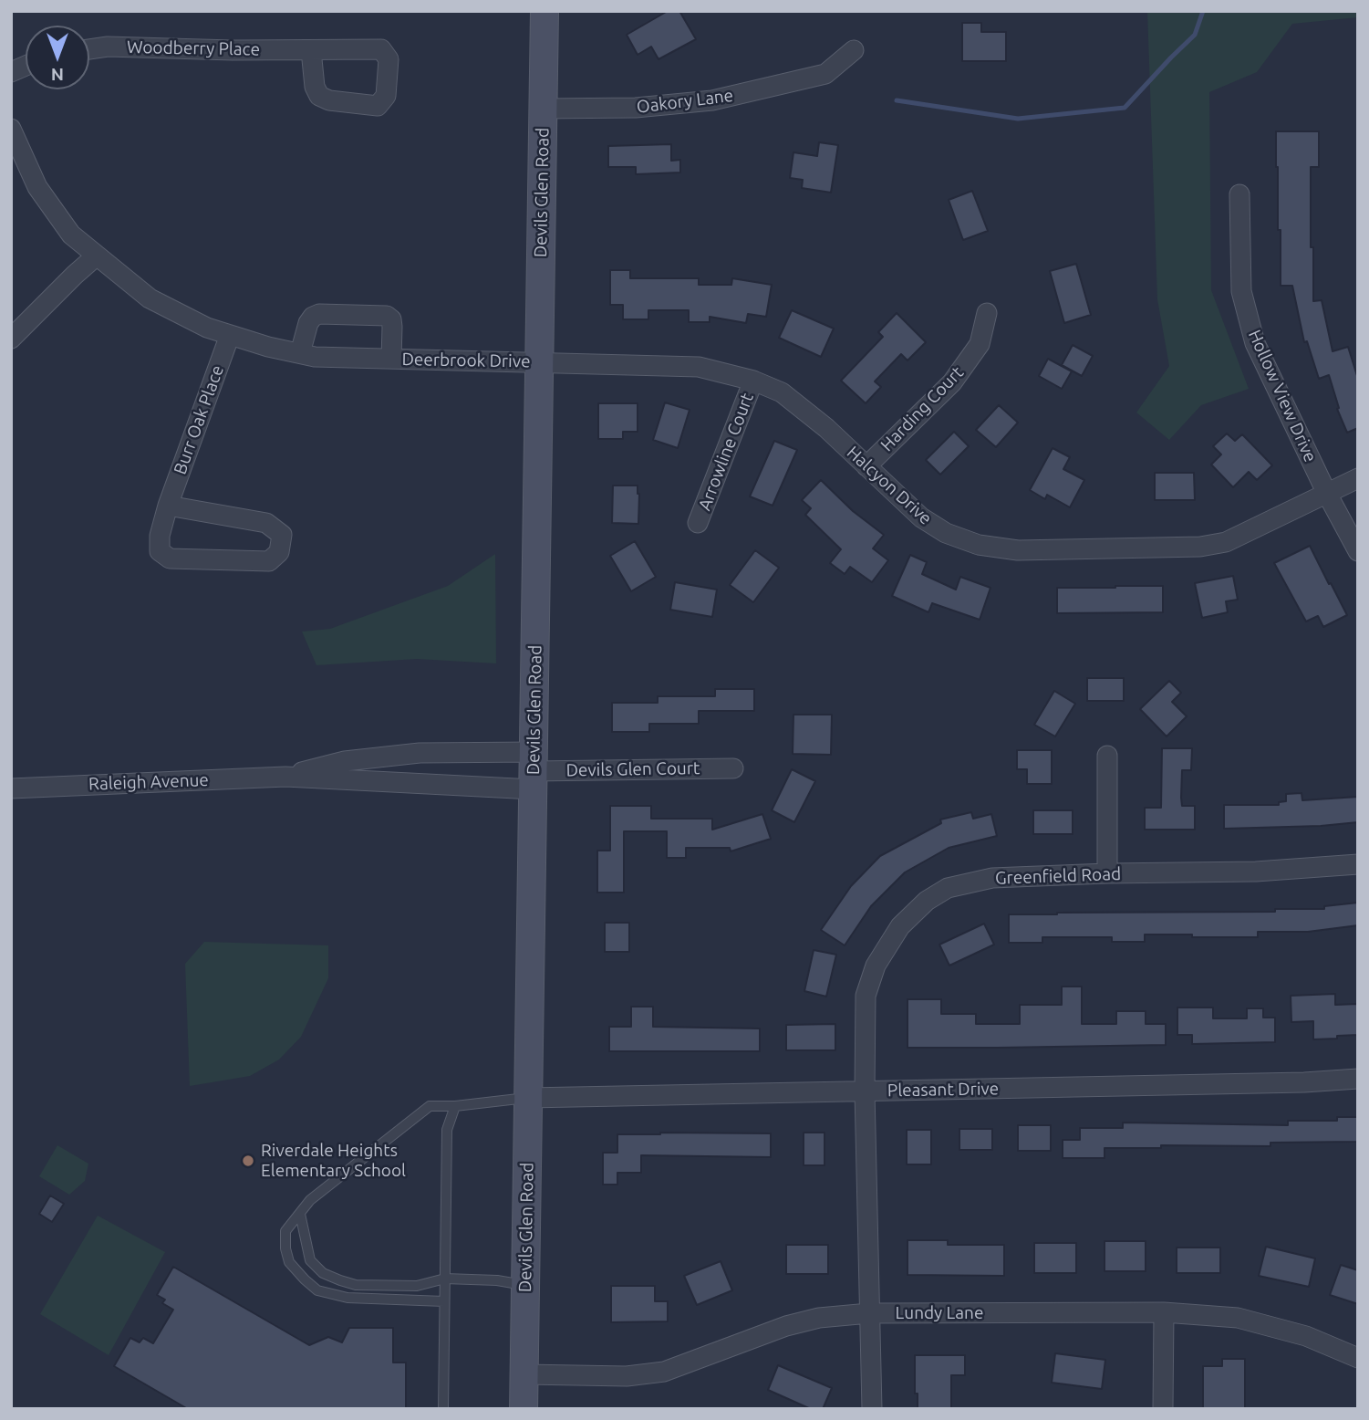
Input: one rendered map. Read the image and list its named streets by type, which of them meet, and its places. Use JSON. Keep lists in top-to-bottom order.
{
  "streets": {
    "main road": ["Devils Glen Road"],
    "street": [
      "Woodberry Place",
      "Oakory Lane",
      "Deerbrook Drive",
      "Hollow View Drive",
      "Harding Court",
      "Burr Oak Place",
      "Arrowline Court",
      "Halcyon Drive",
      "Devils Glen Court",
      "Raleigh Avenue",
      "Greenfield Road",
      "Pleasant Drive",
      "Lundy Lane"
    ]
  },
  "crossings": [
    ["Oakory Lane", "Devils Glen Road"],
    ["Devils Glen Road", "Deerbrook Drive"],
    ["Devils Glen Road", "Halcyon Drive"],
    ["Devils Glen Road", "Devils Glen Court"],
    ["Devils Glen Road", "Raleigh Avenue"],
    ["Devils Glen Road", "Pleasant Drive"],
    ["Devils Glen Road", "Lundy Lane"],
    ["Deerbrook Drive", "Burr Oak Place"],
    ["Deerbrook Drive", "Halcyon Drive"],
    ["Hollow View Drive", "Halcyon Drive"],
    ["Harding Court", "Halcyon Drive"],
    ["Arrowline Court", "Halcyon Drive"],
    ["Devils Glen Court", "Raleigh Avenue"],
    ["Greenfield Road", "Pleasant Drive"],
    ["Greenfield Road", "Lundy Lane"]
  ],
  "places": ["Riverdale Heights Elementary School"],
  "north": "bottom"
}
